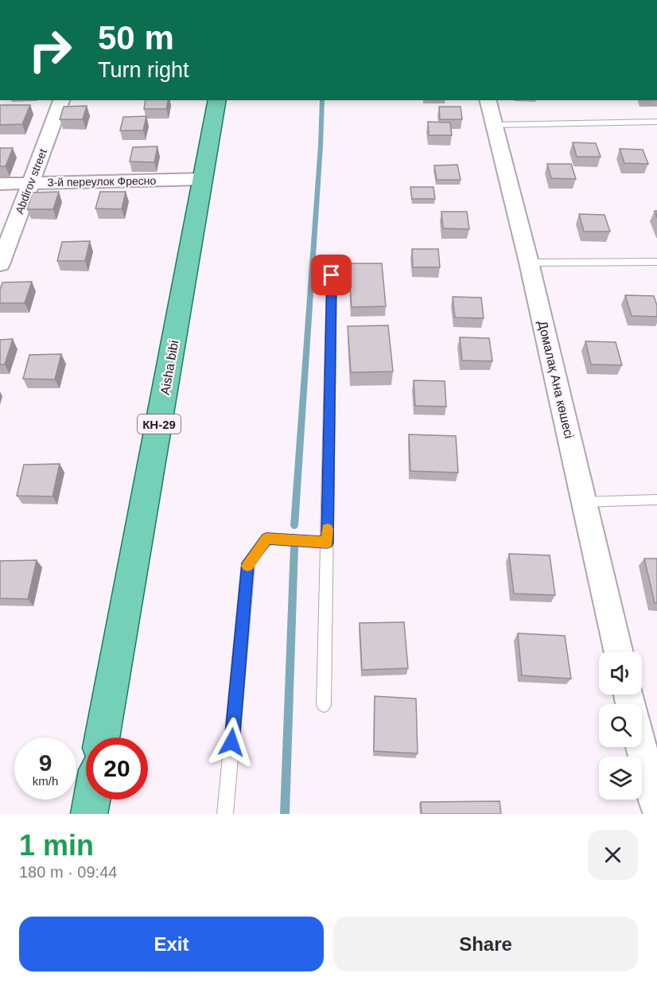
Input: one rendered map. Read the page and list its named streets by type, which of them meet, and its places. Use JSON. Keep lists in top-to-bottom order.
{
  "streets": {
    "main road": ["Aisha bibi", "КН-29"],
    "street": ["Abdirov street", "3-й переулок Фресно", "Домалақ Ана көшесі"]
  },
  "crossings": [
    ["Abdirov street", "3-й переулок Фресно"],
    ["3-й переулок Фресно", "Aisha bibi"]
  ],
  "page": {
    "turn": ["50 m", "Turn right"],
    "speed": "9 km/h",
    "limit": "20",
    "heading": ["1 min", "180 m · 09:44"],
    "buttons": ["Exit", "Share"]
  }
}
